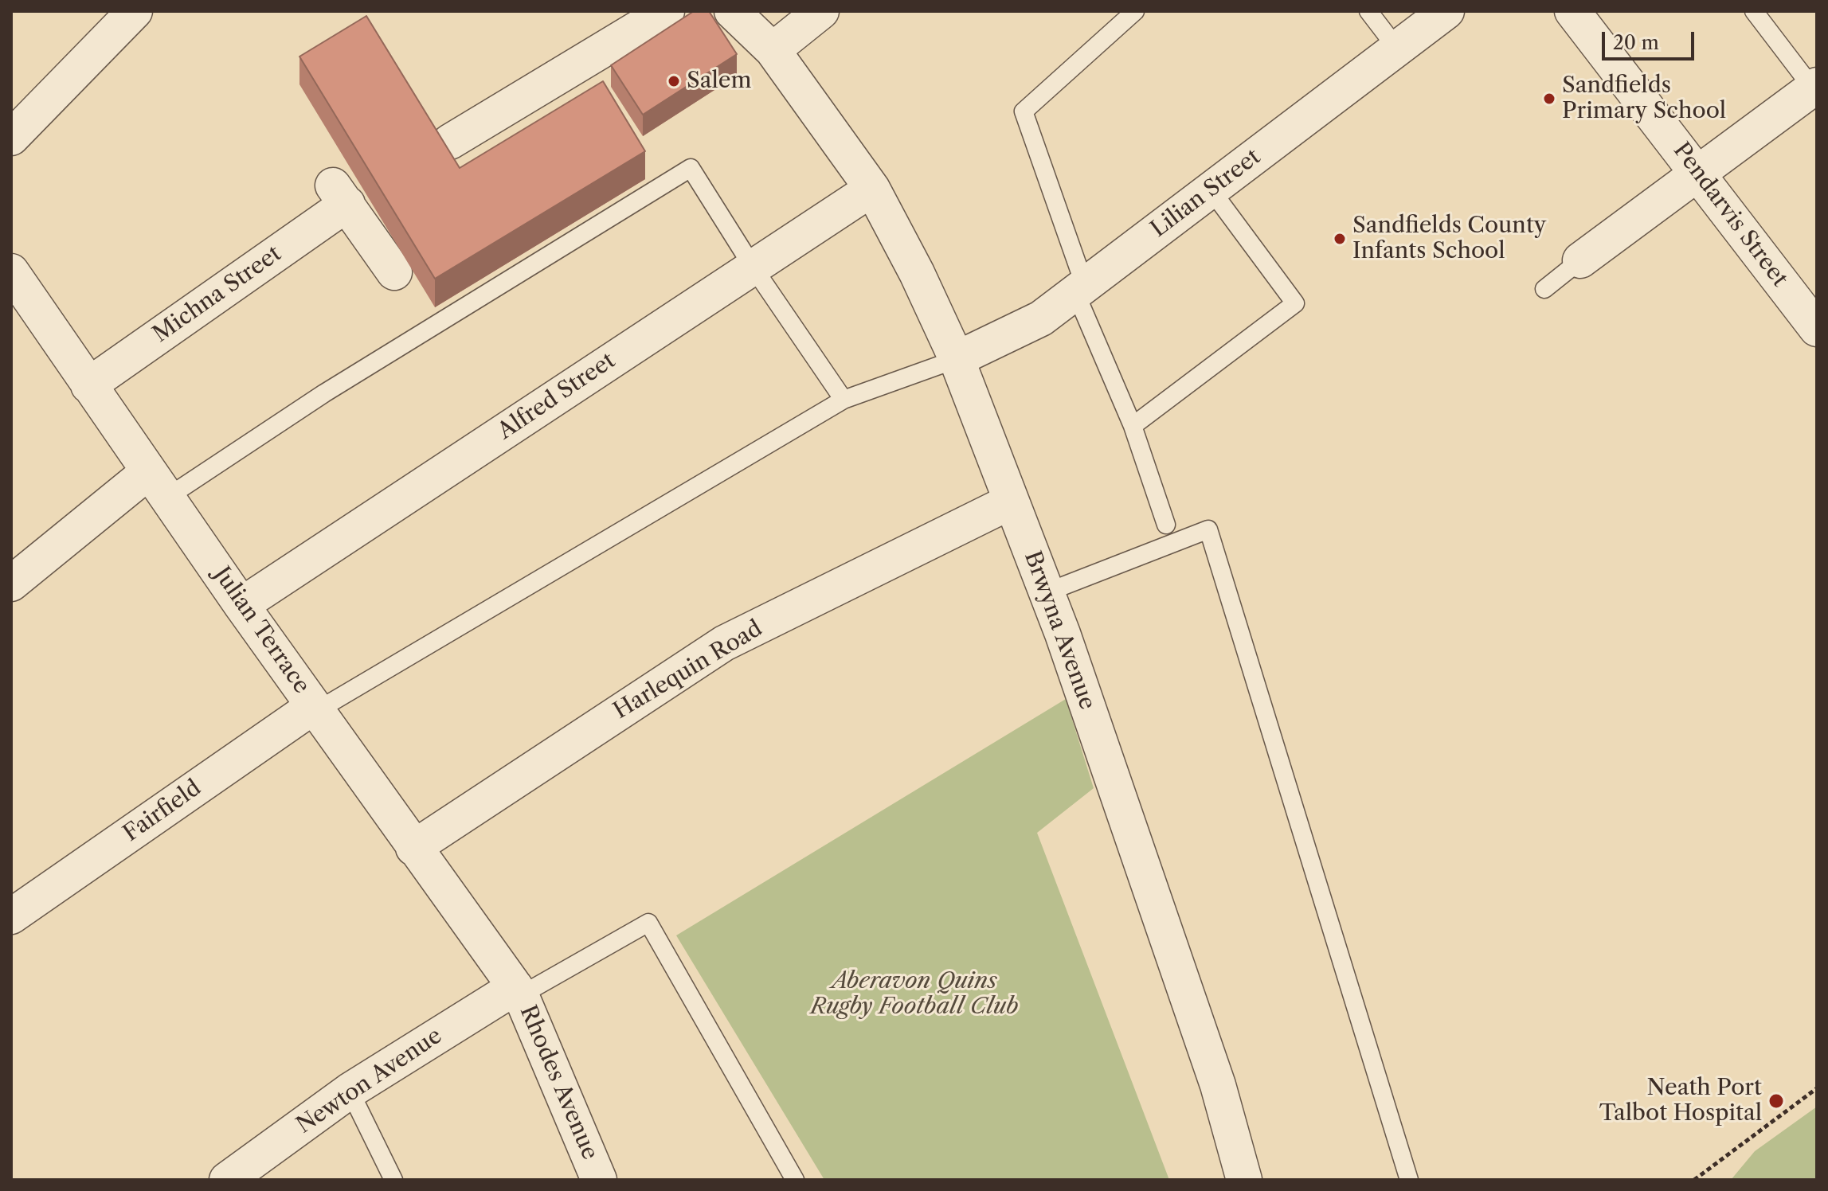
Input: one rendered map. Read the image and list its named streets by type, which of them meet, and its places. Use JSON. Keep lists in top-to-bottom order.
{
  "streets": {
    "street": [
      "Lilian Street",
      "Pendarvis Street",
      "Michna Street",
      "Alfred Street",
      "Julian Terrace",
      "Brwyna Avenue",
      "Harlequin Road",
      "Fairfield",
      "Newton Avenue",
      "Rhodes Avenue"
    ]
  },
  "crossings": [
    ["Lilian Street", "Brwyna Avenue"],
    ["Michna Street", "Julian Terrace"],
    ["Alfred Street", "Julian Terrace"],
    ["Alfred Street", "Brwyna Avenue"],
    ["Julian Terrace", "Harlequin Road"],
    ["Julian Terrace", "Fairfield"],
    ["Julian Terrace", "Newton Avenue"],
    ["Julian Terrace", "Rhodes Avenue"],
    ["Brwyna Avenue", "Harlequin Road"],
    ["Newton Avenue", "Rhodes Avenue"]
  ],
  "parks": ["Aberavon Quins Rugby Football Club"],
  "places": [
    "Salem",
    "Sandfields Primary School",
    "Sandfields County Infants School",
    "Neath Port Talbot Hospital"
  ],
  "scale_bar": "20 m"
}
